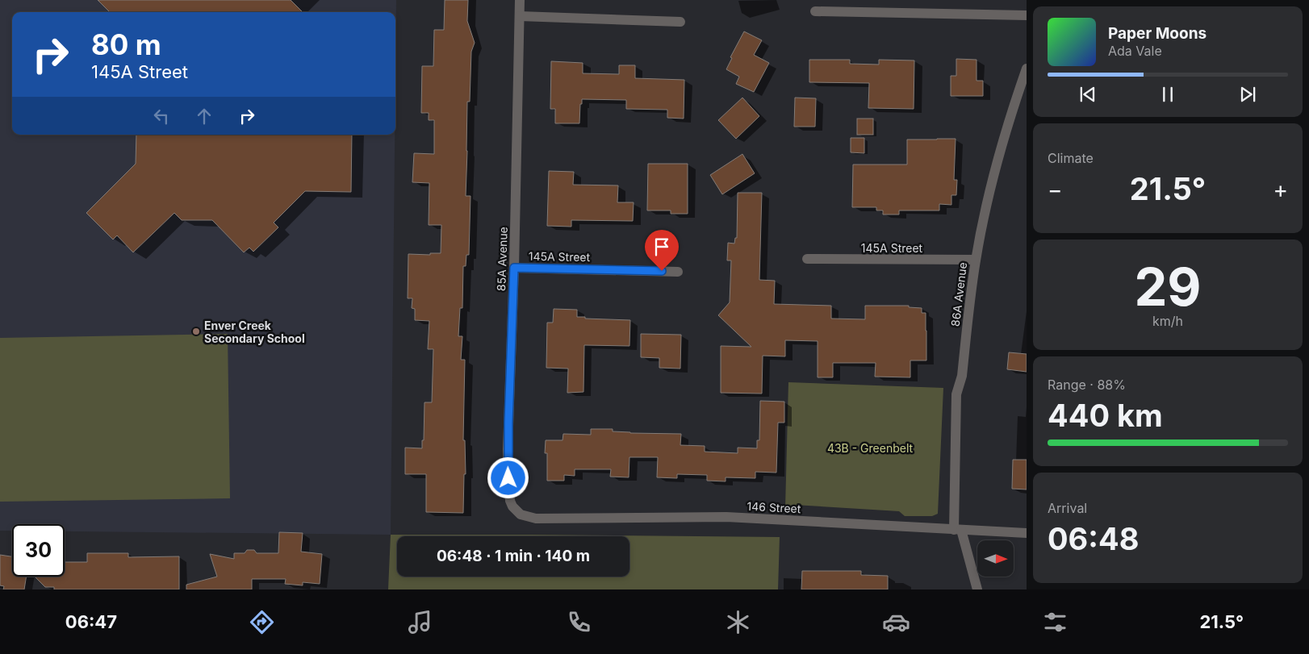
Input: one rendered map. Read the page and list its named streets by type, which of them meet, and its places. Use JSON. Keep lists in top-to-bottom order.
{
  "streets": {
    "street": [
      "145A Street",
      "85A Avenue",
      "86A Avenue",
      "146 Street"
    ]
  },
  "crossings": [
    ["145A Street", "85A Avenue"],
    ["145A Street", "86A Avenue"],
    ["85A Avenue", "146 Street"],
    ["86A Avenue", "146 Street"]
  ],
  "parks": ["43B - Greenbelt"],
  "places": ["Enver Creek Secondary School"],
  "north": "right",
  "page": {
    "turn": ["80 m", "145A Street"],
    "song": ["Paper Moons", "Ada Vale"],
    "tile": [
      "Climate",
      ["29", "km/h"],
      ["Range · 88%", "440 km"],
      ["Arrival", "06:48"]
    ],
    "heat": ["−", "21.5°", "+"],
    "limit": "30",
    "trip": "06:48 · 1 min · 140 m",
    "tabs": ["06:47", "21.5°"]
  }
}
